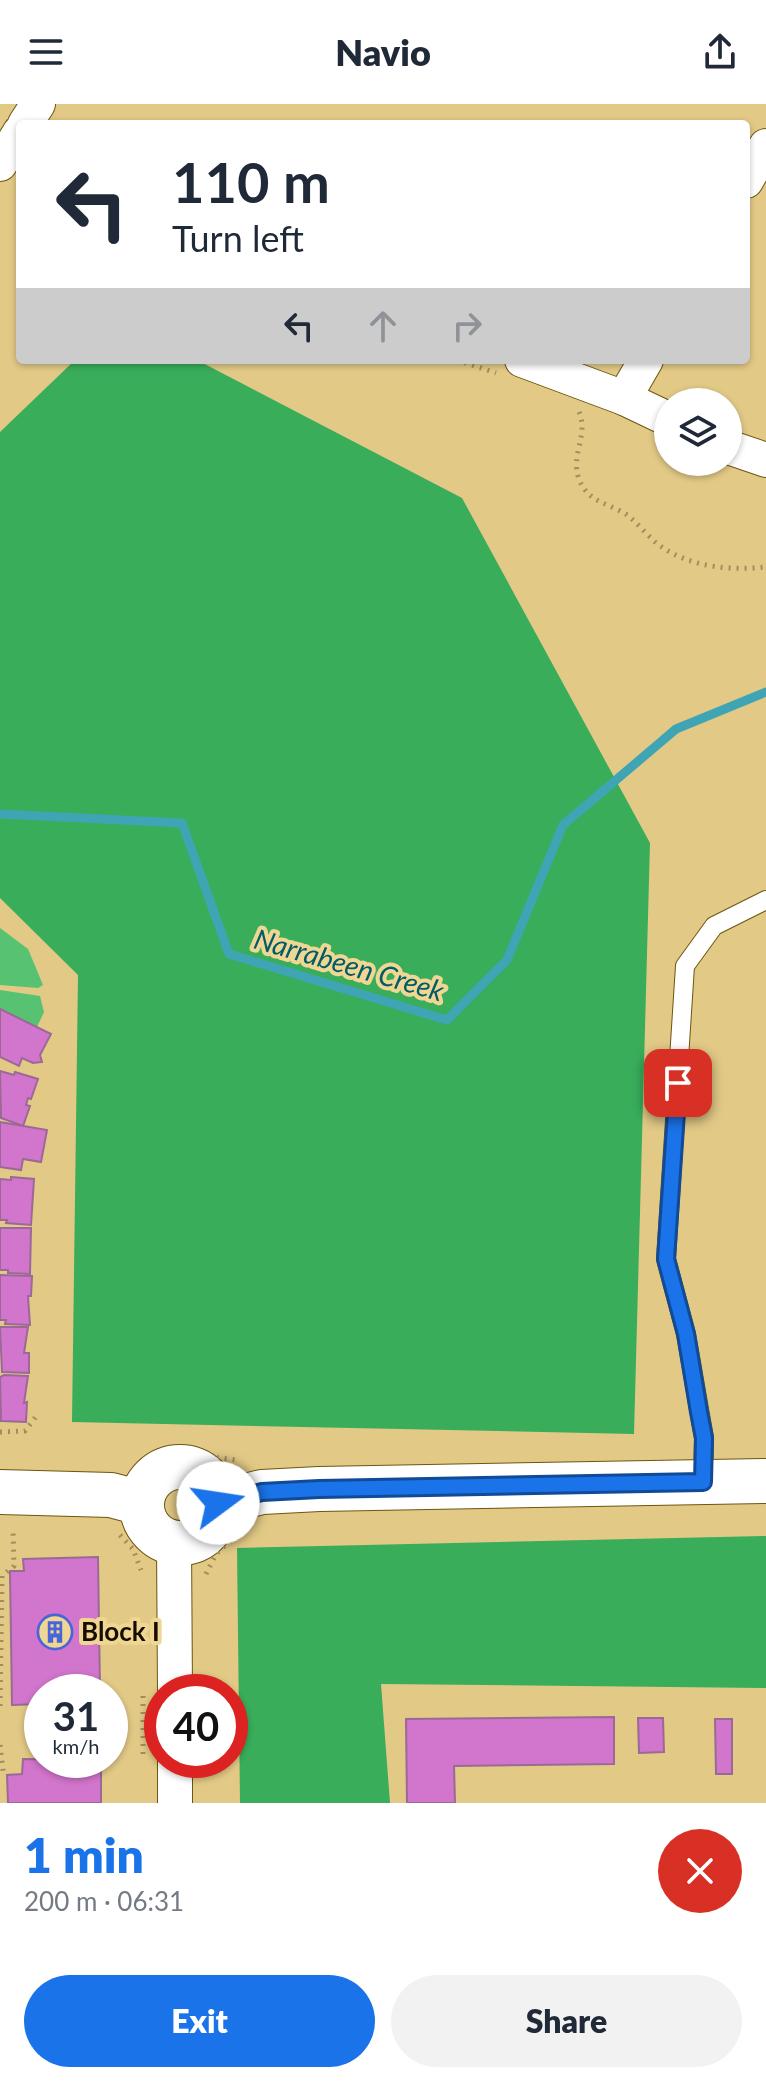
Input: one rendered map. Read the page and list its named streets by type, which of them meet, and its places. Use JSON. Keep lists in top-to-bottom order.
{
  "water": ["Narrabeen Creek"],
  "places": {
    "building": ["Block I"]
  },
  "page": {
    "header": "Navio",
    "turn": ["110 m", "Turn left"],
    "speed": "31 km/h",
    "limit": "40",
    "heading": ["1 min", "200 m · 06:31"],
    "buttons": ["Exit", "Share"]
  }
}
